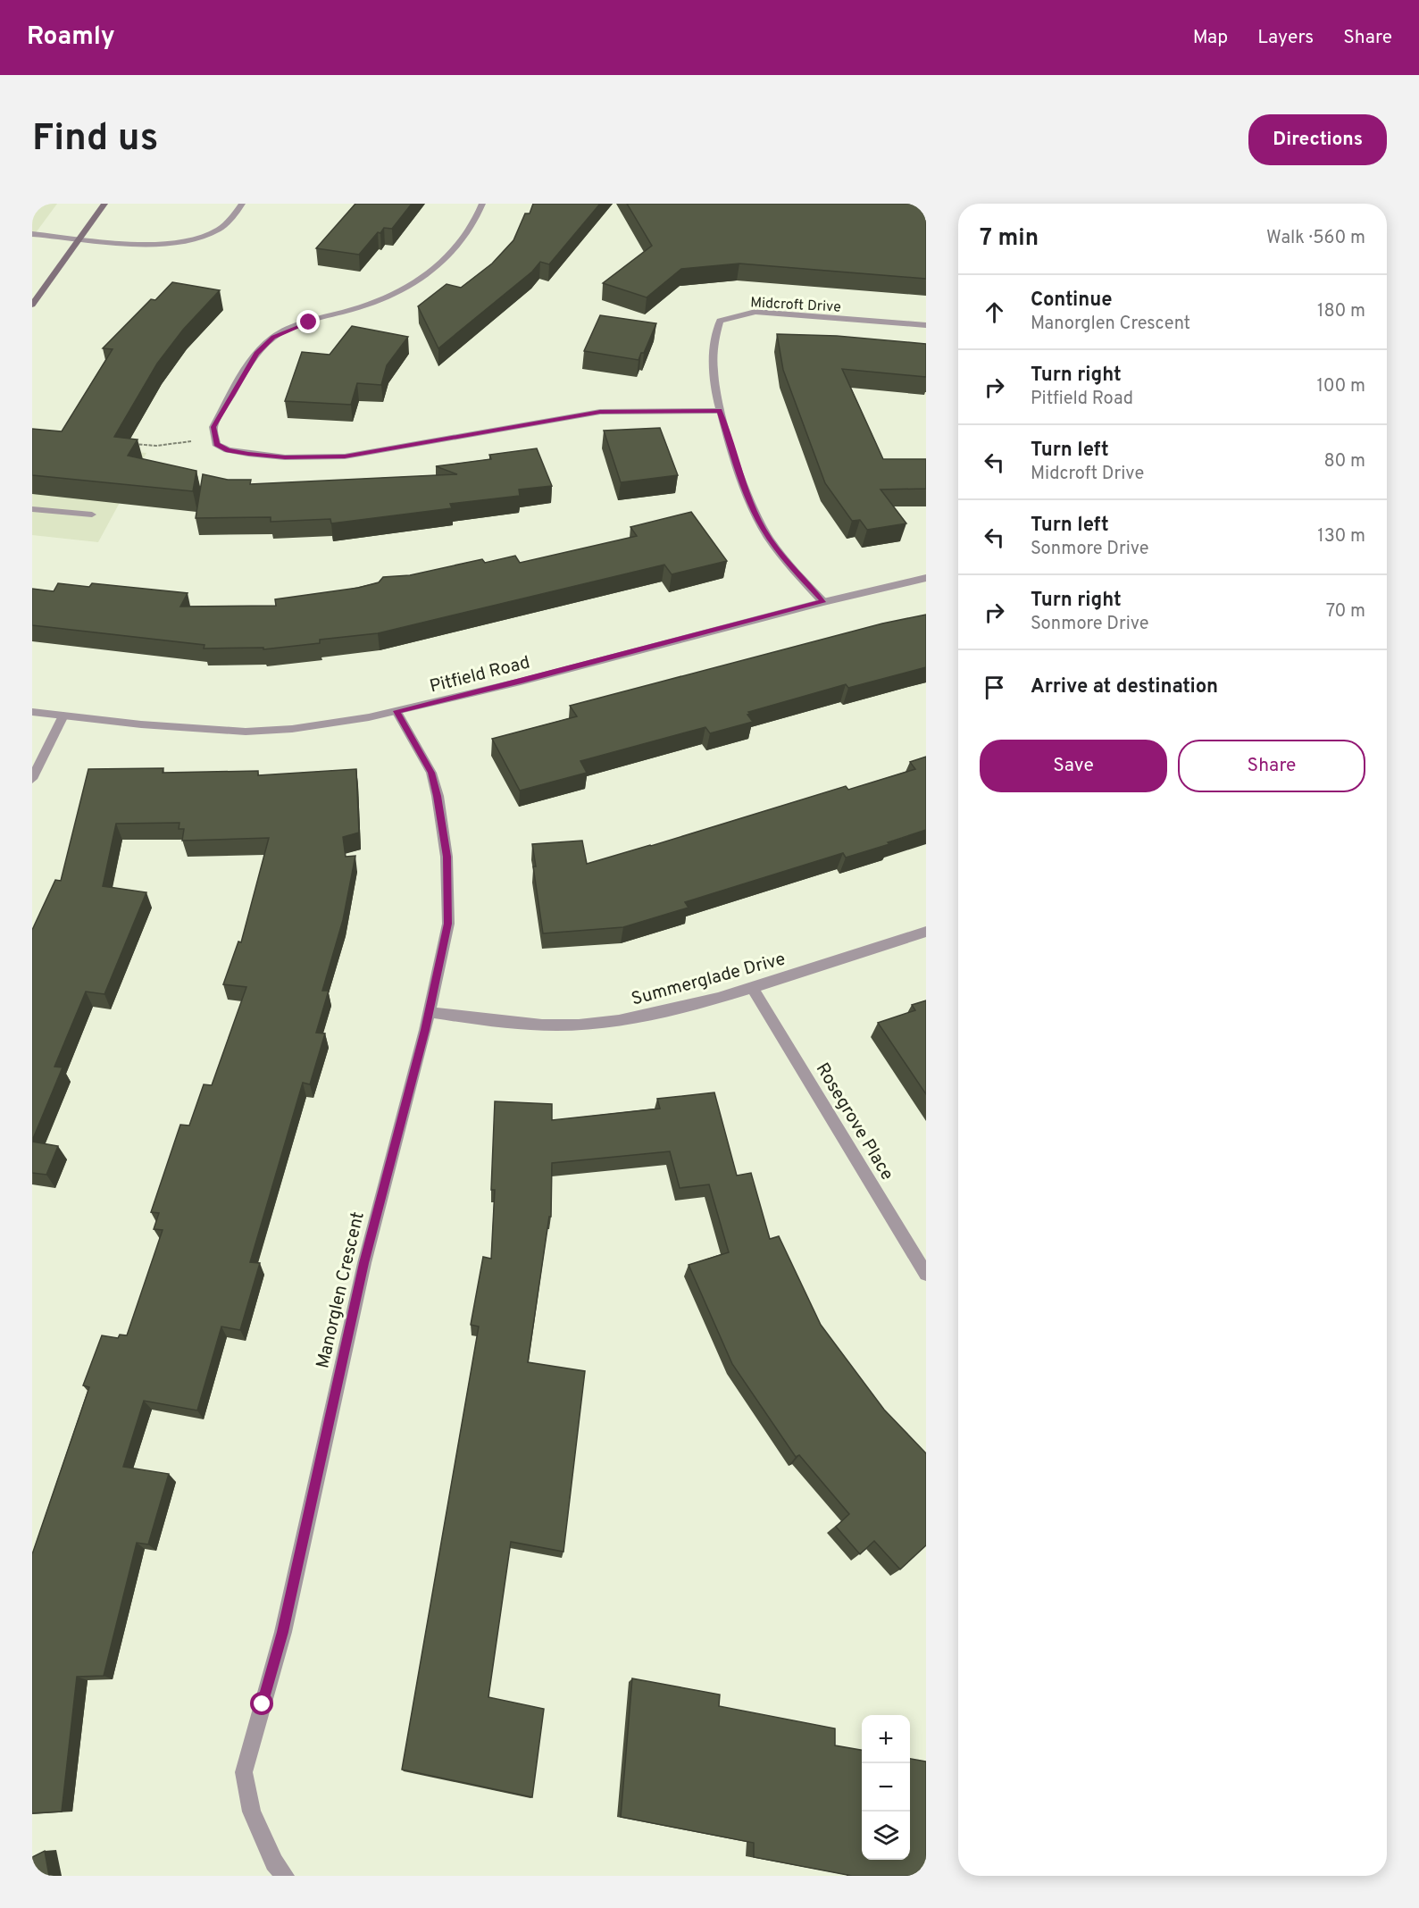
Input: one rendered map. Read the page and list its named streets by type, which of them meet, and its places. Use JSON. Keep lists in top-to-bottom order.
{
  "streets": {
    "street": [
      "Midcroft Drive",
      "Pitfield Road",
      "Summerglade Drive",
      "Rosegrove Place",
      "Manorglen Crescent"
    ]
  },
  "crossings": [
    ["Midcroft Drive", "Pitfield Road"],
    ["Pitfield Road", "Manorglen Crescent"],
    ["Summerglade Drive", "Rosegrove Place"],
    ["Summerglade Drive", "Manorglen Crescent"]
  ],
  "page": {
    "header": "Roamly",
    "nav": ["Map", "Layers", "Share"],
    "buttons": [
      "Directions",
      ["Save", "Share"]
    ],
    "title": "Find us",
    "heading": ["7 min", "Walk · 560 m"],
    "list": [
      ["Continue", "Manorglen Crescent", "180 m"],
      ["Turn right", "Pitfield Road", "100 m"],
      ["Turn left", "Midcroft Drive", "80 m"],
      ["Turn left", "Sonmore Drive", "130 m"],
      ["Turn right", "Sonmore Drive", "70 m"],
      "Arrive at destination"
    ],
    "map_buttons": ["+", "−"]
  }
}
